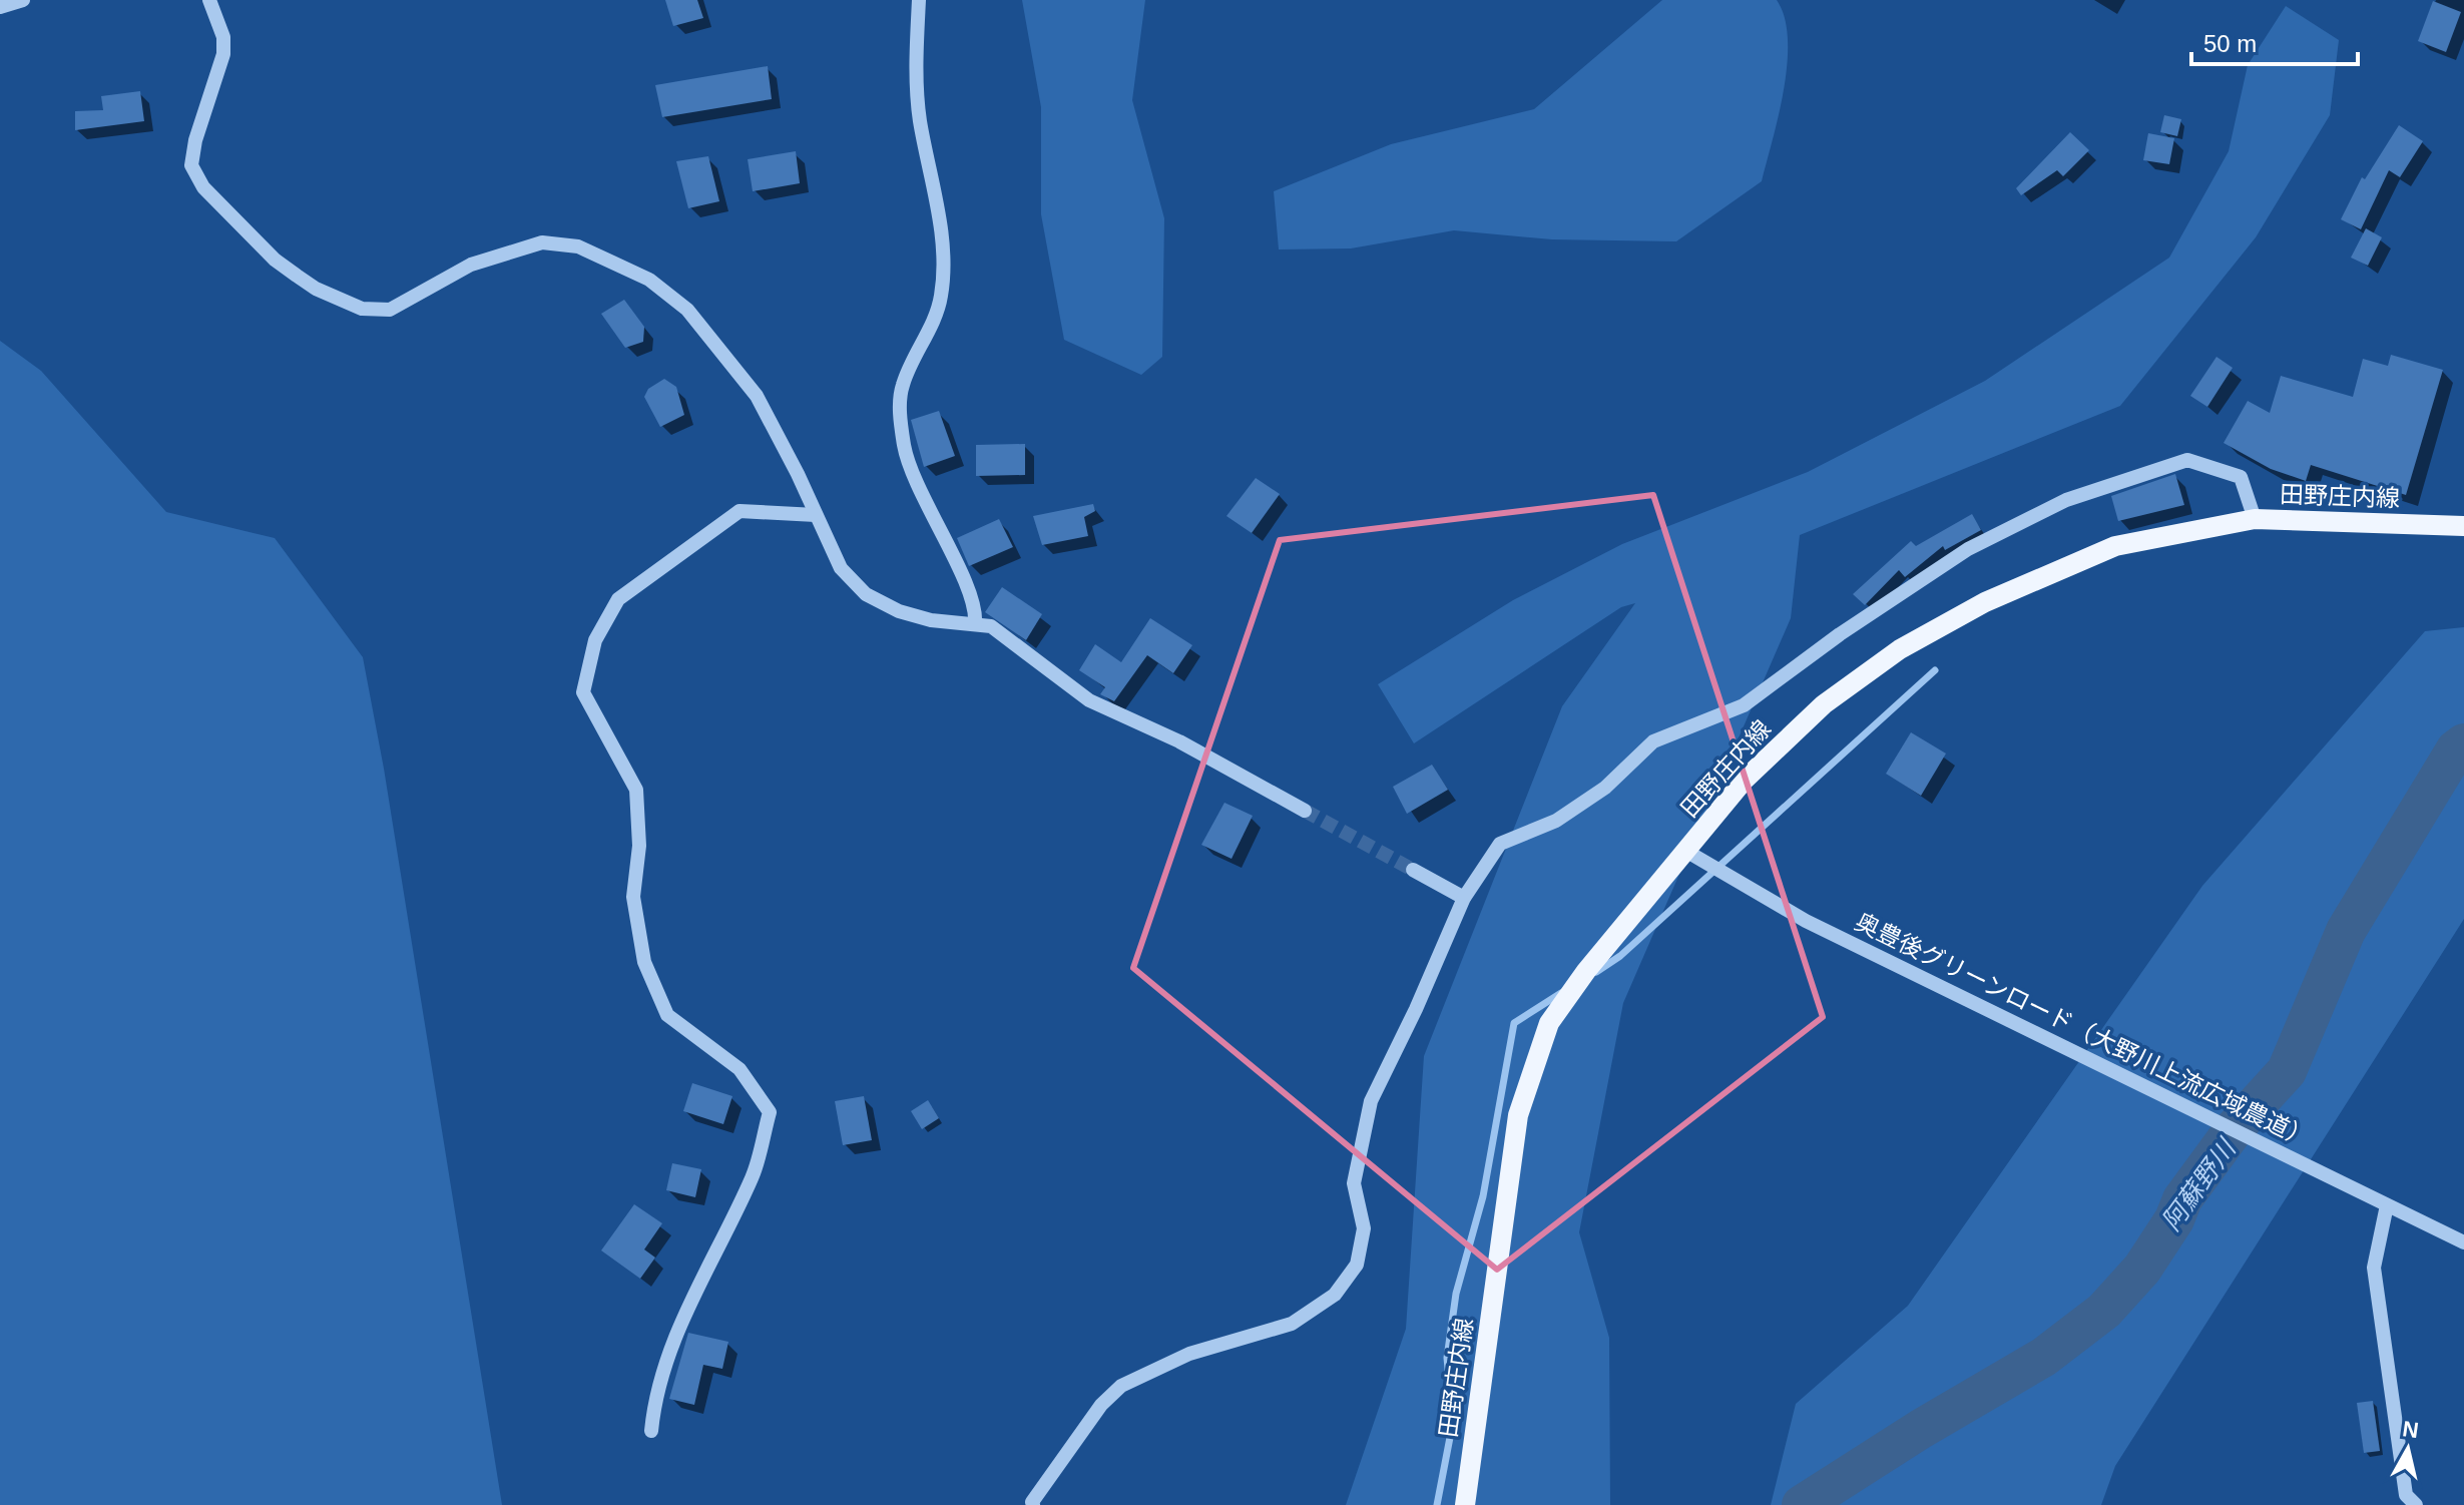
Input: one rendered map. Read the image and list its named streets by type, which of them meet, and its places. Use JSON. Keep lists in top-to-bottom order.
{
  "streets": {
    "main road": ["田野庄内線"],
    "street": ["奥豊後グリーンロード（大野川上流広域農道）"]
  },
  "crossings": [
    ["田野庄内線", "奥豊後グリーンロード（大野川上流広域農道）"]
  ],
  "water": ["阿蘇野川"],
  "scale_bar": "50 m",
  "north": "top"
}
